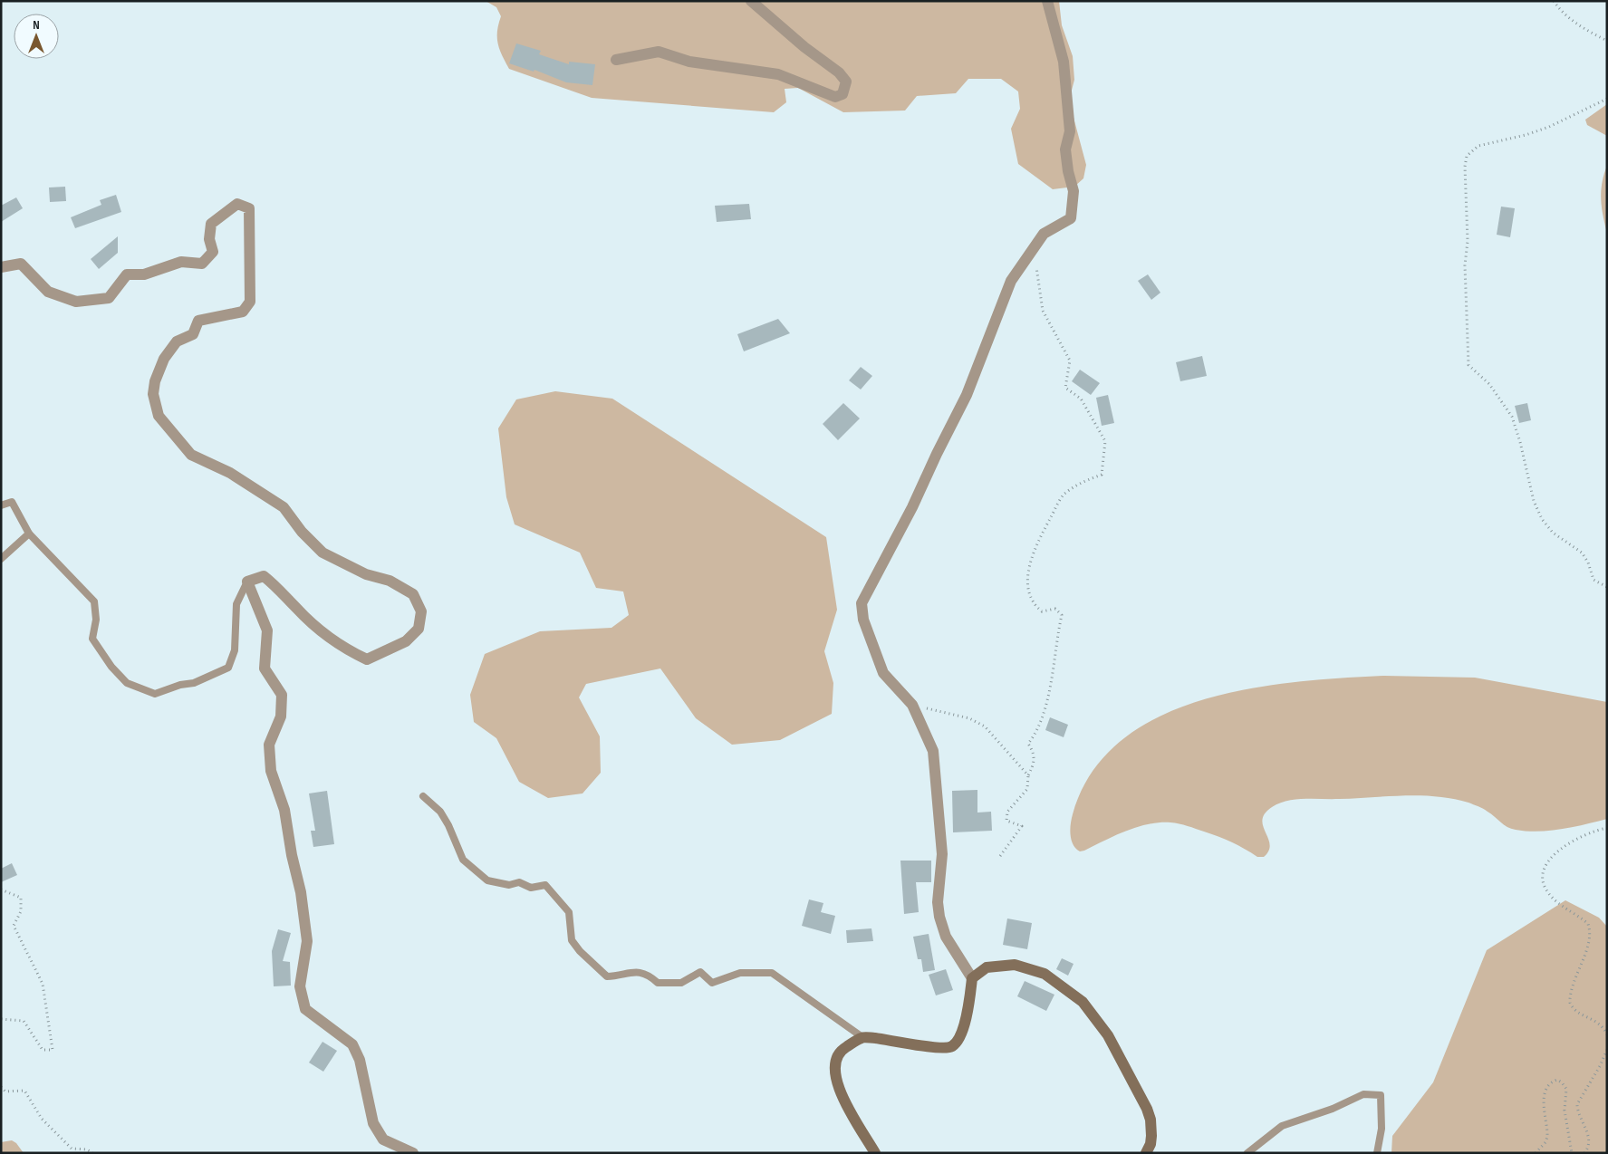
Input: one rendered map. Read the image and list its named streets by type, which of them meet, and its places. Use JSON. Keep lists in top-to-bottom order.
{
  "north": "top"
}
